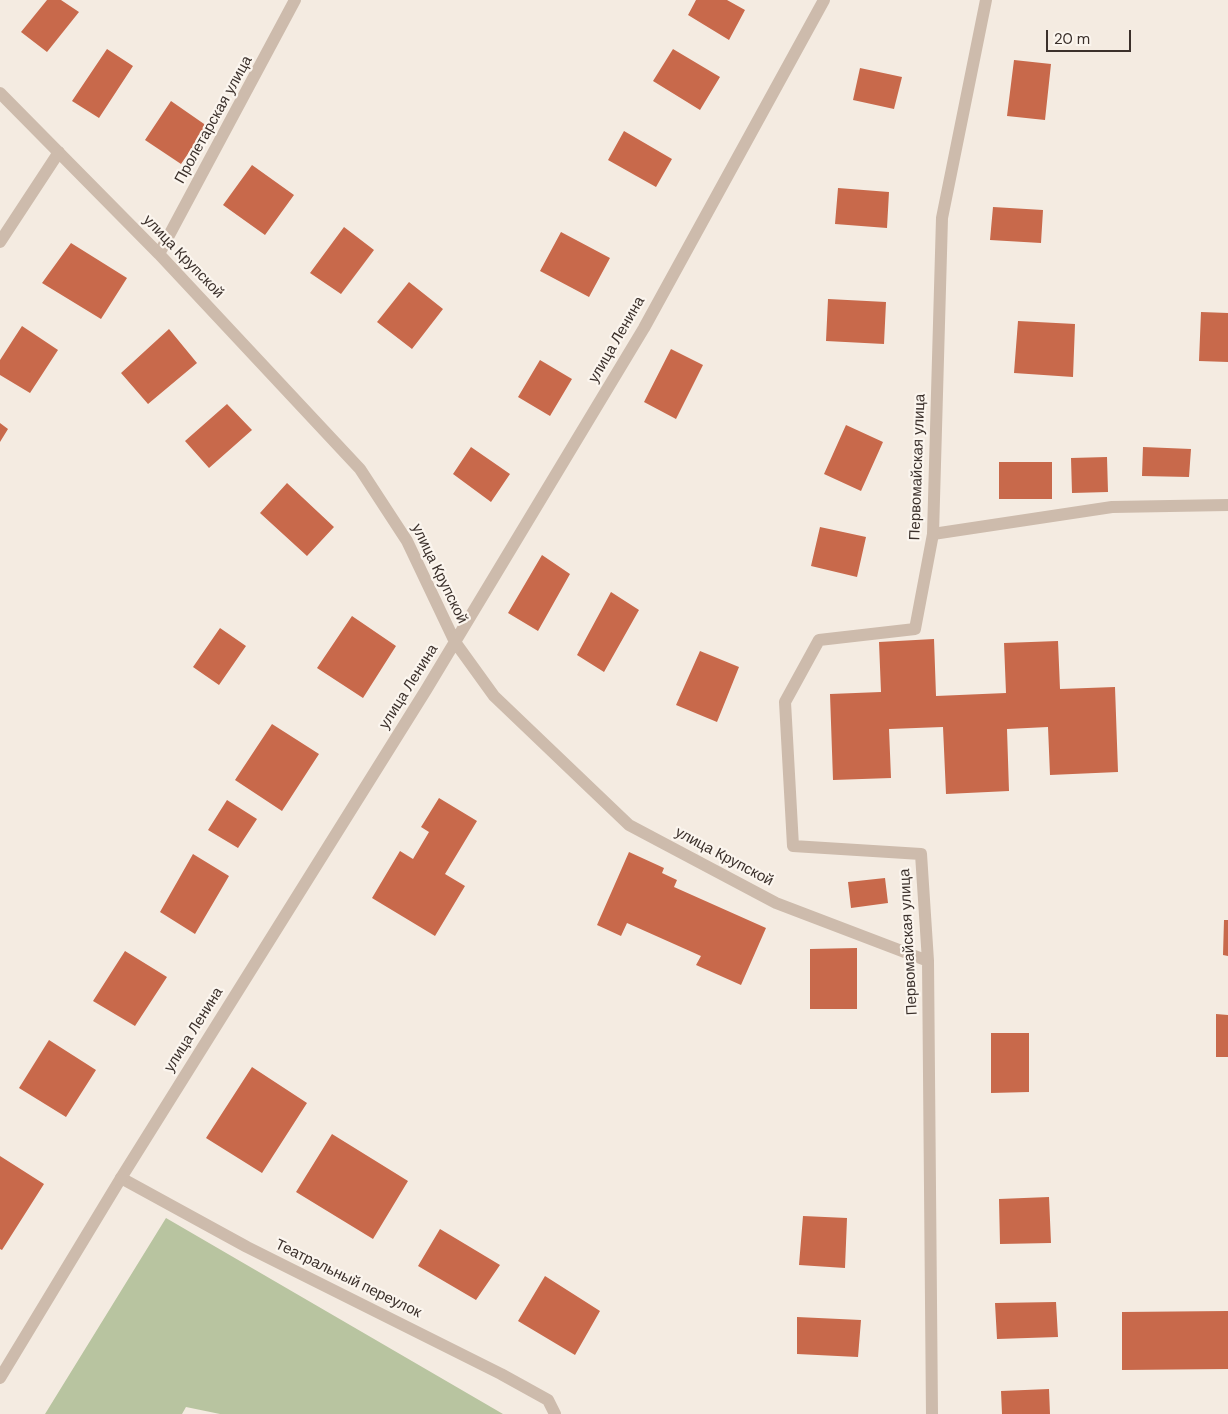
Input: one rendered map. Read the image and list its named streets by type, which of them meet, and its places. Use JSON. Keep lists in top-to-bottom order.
{
  "streets": {
    "street": [
      "Пролетарская улица",
      "улица Крупской",
      "улица Ленина",
      "Первомайская улица",
      "Театральный переулок"
    ]
  },
  "crossings": [
    ["Пролетарская улица", "улица Крупской"],
    ["улица Крупской", "улица Ленина"],
    ["улица Крупской", "Первомайская улица"],
    ["улица Ленина", "Театральный переулок"]
  ],
  "scale_bar": "20 m"
}
